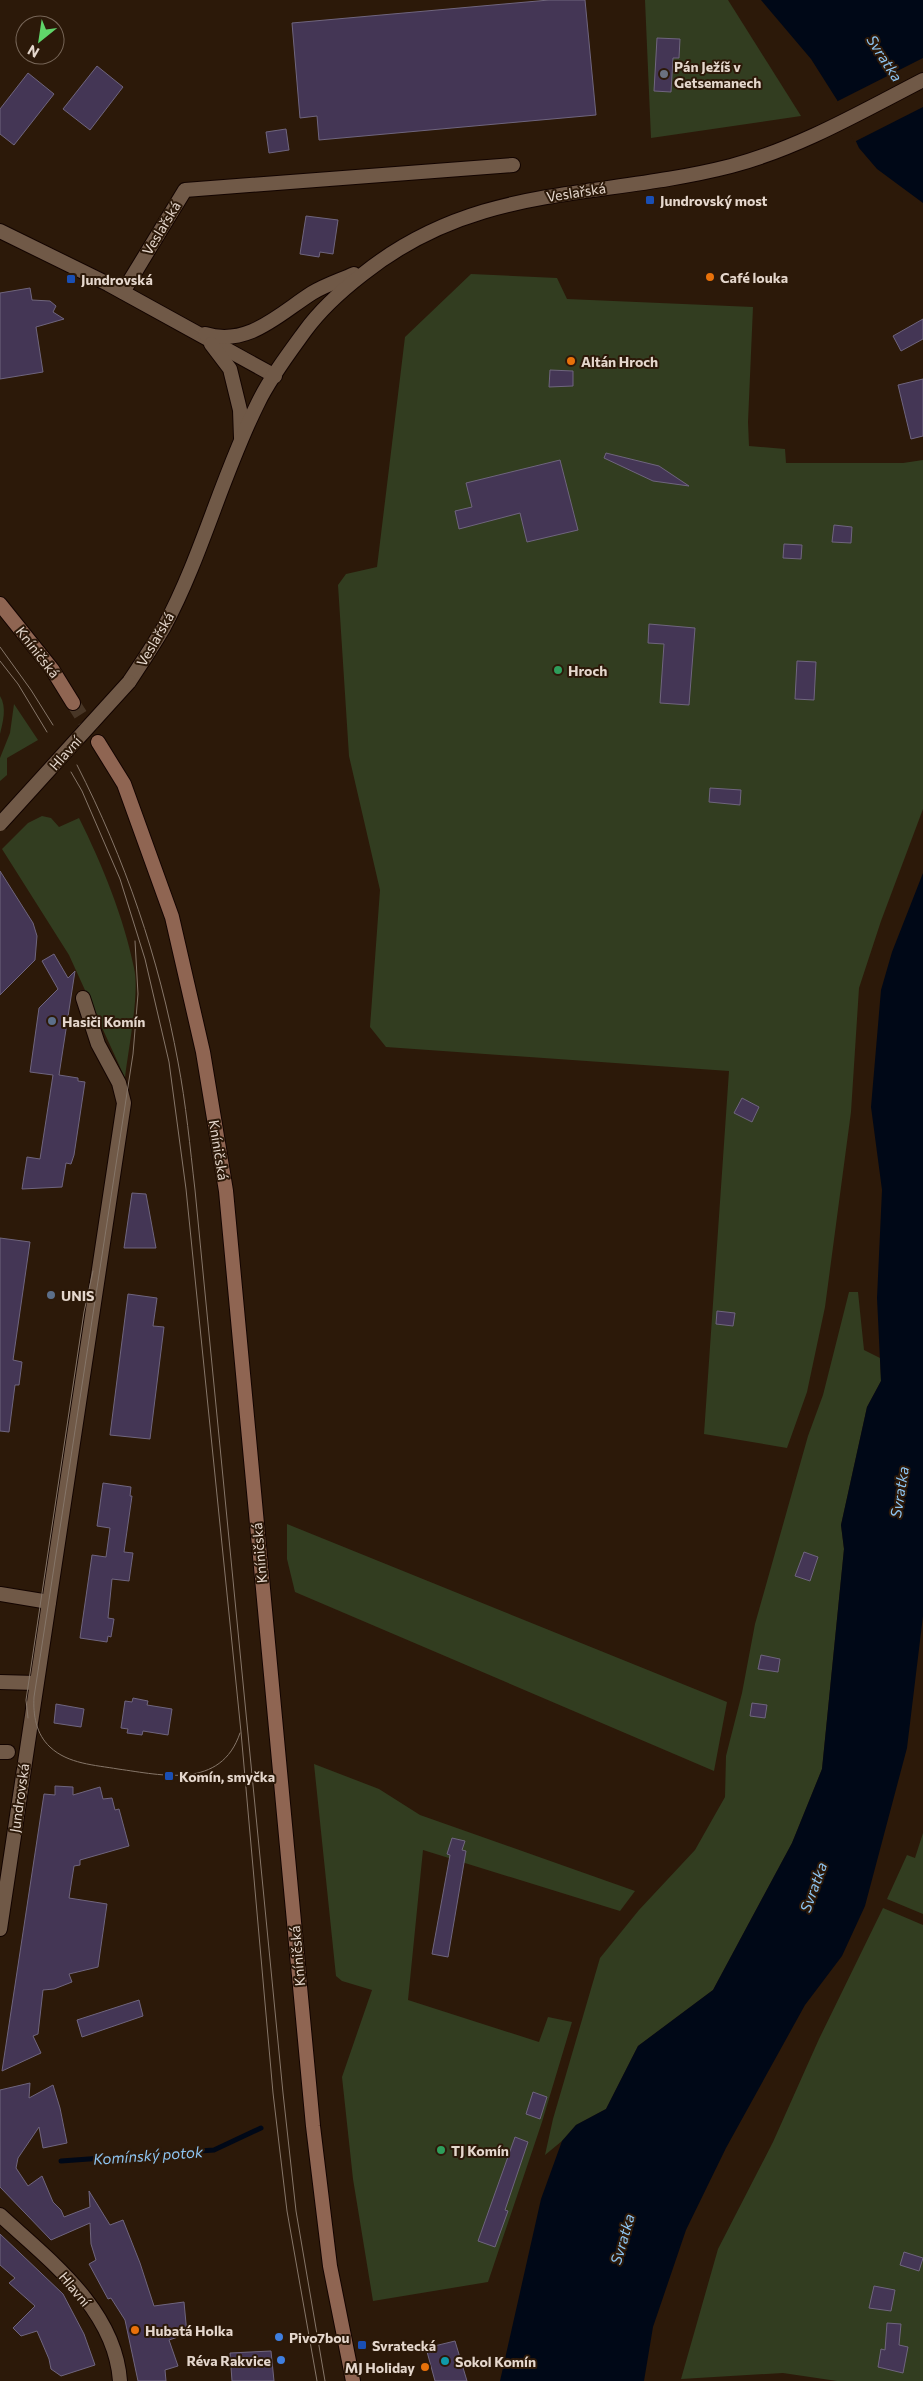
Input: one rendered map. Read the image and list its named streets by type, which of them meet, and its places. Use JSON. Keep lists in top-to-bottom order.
{
  "streets": {
    "main road": ["Kníničská"],
    "street": ["Veslařská", "Hlavní", "Jundrovská"]
  },
  "crossings": [
    ["Veslařská", "Hlavní"]
  ],
  "water": ["Svratka", "Komínský potok"],
  "places": {
    "other": [
      "Pán Ježíš v Getsemanech",
      "Café louka",
      "Altán Hroch",
      "Hroch",
      "Hasiči Komín",
      "UNIS",
      "TJ Komín",
      "Hubatá Holka",
      "Pivo7bou",
      "Réva Rakvice",
      "Sokol Komín",
      "MJ Holiday"
    ],
    "transit": [
      "Jundrovský most",
      "Jundrovská",
      "Komín, smyčka",
      "Svratecká"
    ]
  },
  "north": "bottom left"
}
